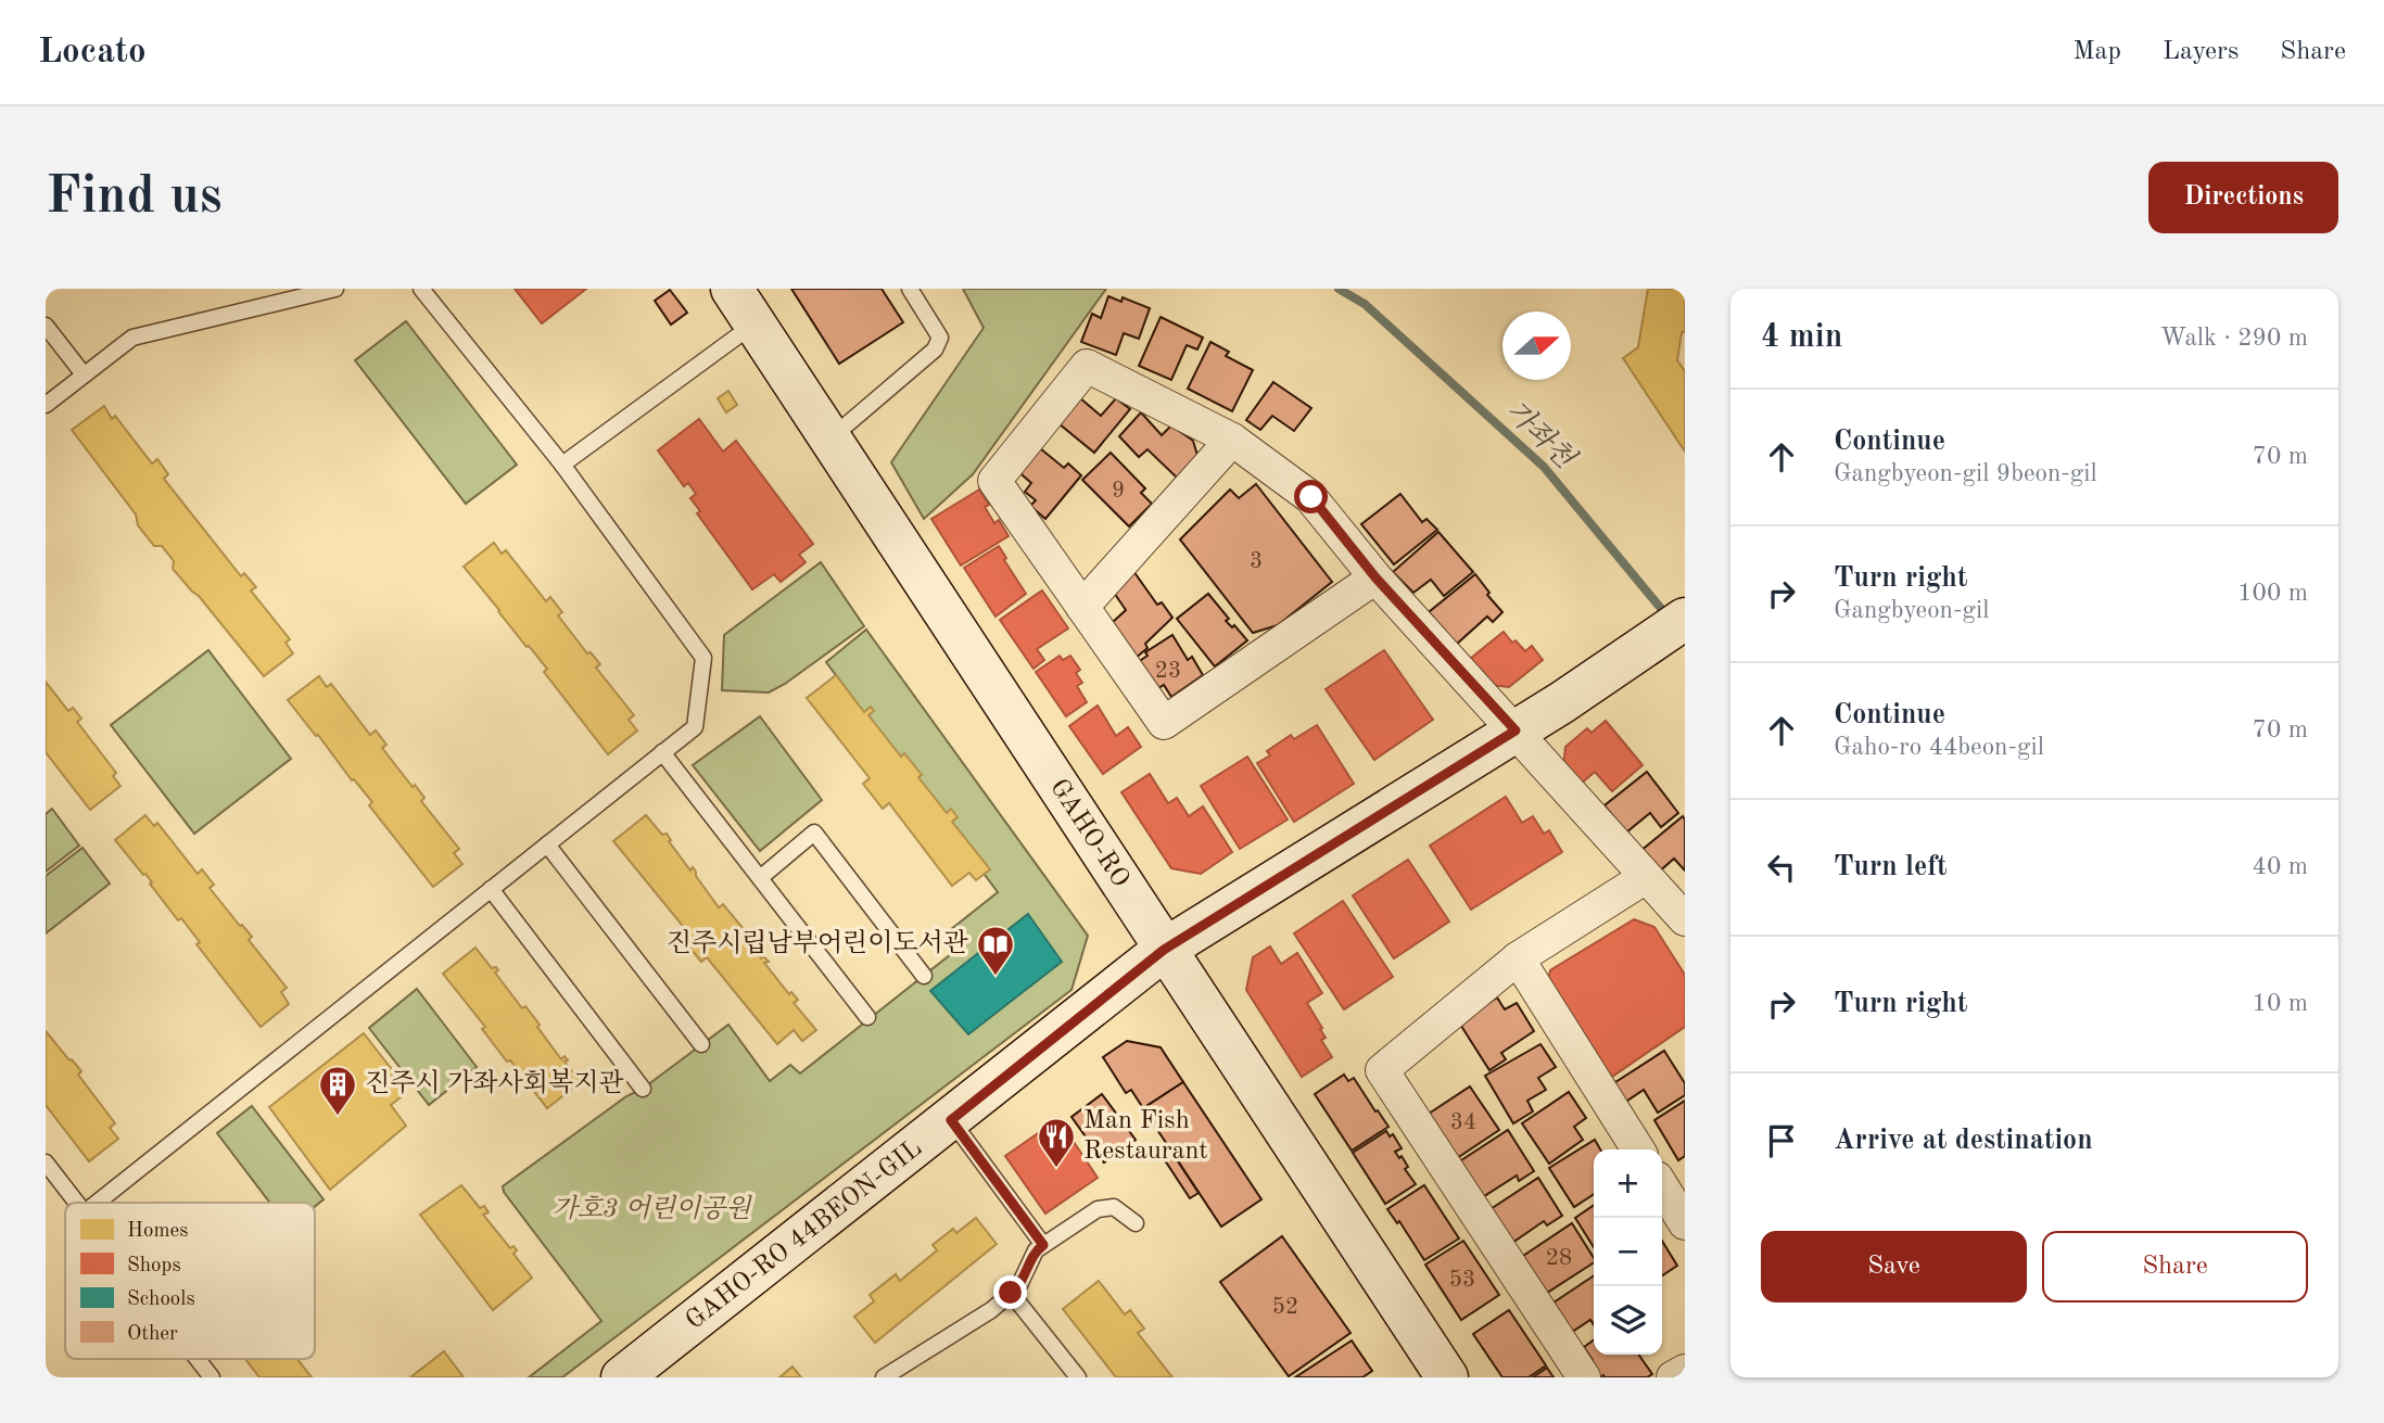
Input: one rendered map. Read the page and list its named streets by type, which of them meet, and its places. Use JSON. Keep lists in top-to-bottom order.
{
  "streets": {
    "street": ["GAHO-RO", "GAHO-RO 44BEON-GIL"]
  },
  "crossings": [
    ["GAHO-RO", "GAHO-RO 44BEON-GIL"]
  ],
  "water": ["가좌천"],
  "parks": ["가호3 어린이공원"],
  "places": {
    "library": ["진주시립남부어린이도서관"],
    "building": ["진주시 가좌사회복지관"],
    "restaurant": ["Man Fish Restaurant"]
  },
  "house_numbers": [
    "9",
    "3",
    "23",
    "34",
    "28",
    "53",
    "52"
  ],
  "legend": [
    "Homes",
    "Shops",
    "Schools",
    "Other"
  ],
  "north": "right",
  "page": {
    "header": "Locato",
    "nav": ["Map", "Layers", "Share"],
    "buttons": [
      "Directions",
      ["Save", "Share"]
    ],
    "title": "Find us",
    "heading": ["4 min", "Walk · 290 m"],
    "list": [
      ["Continue", "Gangbyeon-gil 9beon-gil", "70 m"],
      ["Turn right", "Gangbyeon-gil", "100 m"],
      ["Continue", "Gaho-ro 44beon-gil", "70 m"],
      ["Turn left", "40 m"],
      ["Turn right", "10 m"],
      "Arrive at destination"
    ],
    "map_buttons": ["+", "−"]
  }
}
